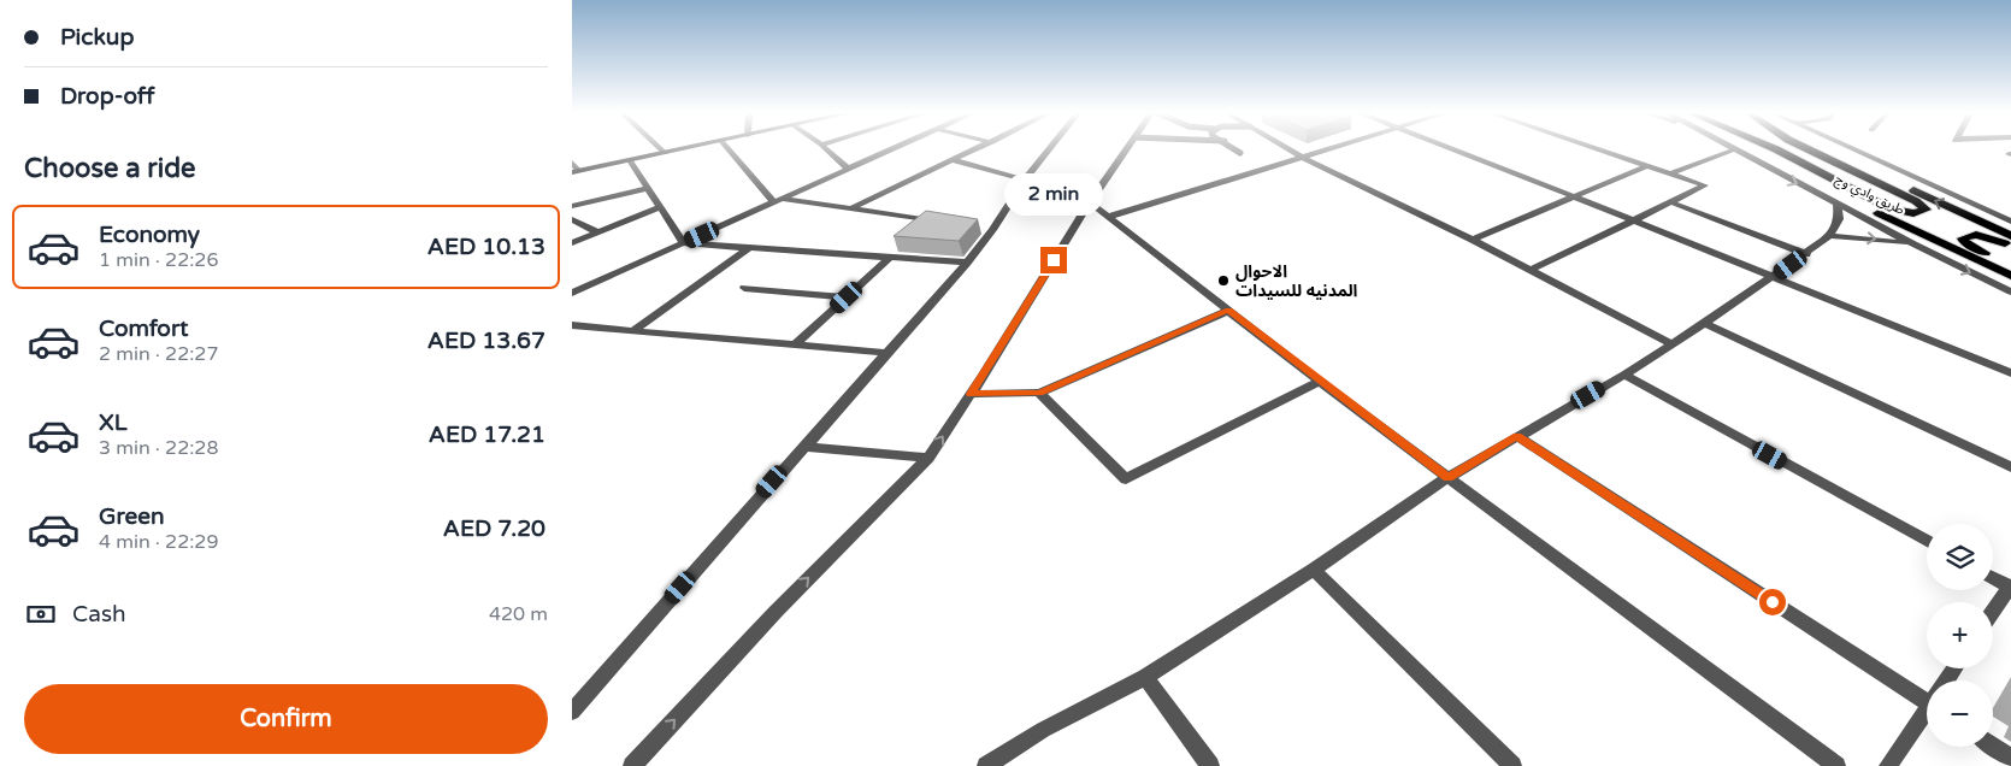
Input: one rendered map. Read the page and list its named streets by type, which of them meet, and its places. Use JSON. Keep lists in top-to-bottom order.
{
  "streets": {
    "main road": ["طريق وادي وج"]
  },
  "places": ["الاحوال المدنيه للسيدات"],
  "page": {
    "banner": ["Pickup", "Drop-off"],
    "heading": "Choose a ride",
    "bubble": "2 min",
    "list": [
      {
        "name": "Economy",
        "note": "1 min · 22:26",
        "value": "AED 10.13"
      },
      {
        "name": "Comfort",
        "note": "2 min · 22:27",
        "value": "AED 13.67"
      },
      {
        "name": "XL",
        "note": "3 min · 22:28",
        "value": "AED 17.21"
      },
      {
        "name": "Green",
        "note": "4 min · 22:29",
        "value": "AED 7.20"
      }
    ],
    "map_buttons": ["+", "−"],
    "pay": ["Cash", "420 m"],
    "buttons": "Confirm"
  }
}
